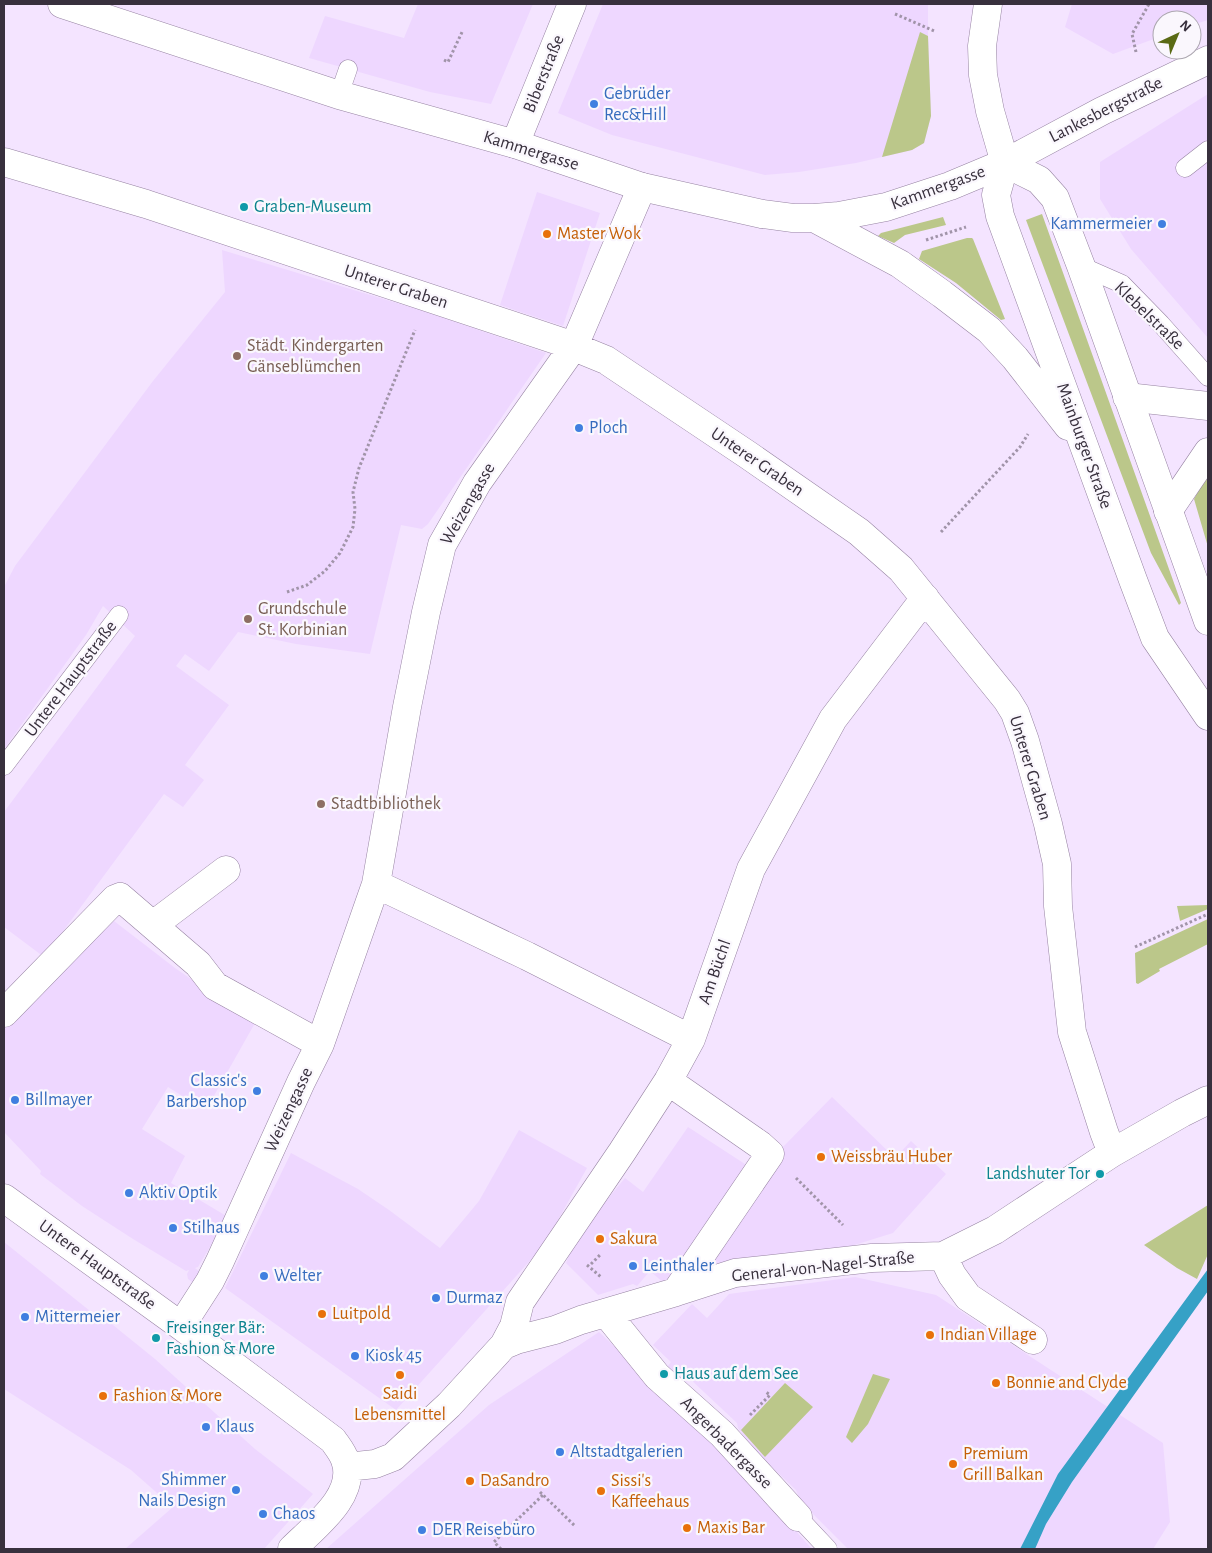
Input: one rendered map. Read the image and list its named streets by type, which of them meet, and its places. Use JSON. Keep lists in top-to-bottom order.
{
  "streets": {
    "street": [
      "Biberstraße",
      "Lankesbergstraße",
      "Kammergasse",
      "Unterer Graben",
      "Mainburger Straße",
      "Weizengasse",
      "Untere Hauptstraße",
      "Am Büchl",
      "General-von-Nagel-Straße",
      "Angerbadergasse"
    ],
    "lane": ["Klebelstraße"]
  },
  "crossings": [
    ["Biberstraße", "Kammergasse"],
    ["Lankesbergstraße", "Kammergasse"],
    ["Lankesbergstraße", "Mainburger Straße"],
    ["Kammergasse", "Mainburger Straße"],
    ["Kammergasse", "Weizengasse"],
    ["Unterer Graben", "Weizengasse"],
    ["Unterer Graben", "Am Büchl"],
    ["Unterer Graben", "General-von-Nagel-Straße"],
    ["Weizengasse", "Untere Hauptstraße"],
    ["Untere Hauptstraße", "General-von-Nagel-Straße"],
    ["Am Büchl", "General-von-Nagel-Straße"],
    ["General-von-Nagel-Straße", "Angerbadergasse"]
  ],
  "places": [
    "Gebrüder Rec&Hill",
    "Graben-Museum",
    "Kammermeier",
    "Master Wok",
    "Städt. Kindergarten Gänseblümchen",
    "Ploch",
    "Grundschule St. Korbinian",
    "Stadtbibliothek",
    "Classic's Barbershop",
    "Billmayer",
    "Weissbräu Huber",
    "Landshuter Tor",
    "Aktiv Optik",
    "Stilhaus",
    "Sakura",
    "Leinthaler",
    "Welter",
    "Durmaz",
    "Luitpold",
    "Mittermeier",
    "Indian Village",
    "Freisinger Bär: Fashion & More",
    "Kiosk 45",
    "Haus auf dem See",
    "Saidi Lebensmittel",
    "Bonnie and Clyde",
    "Fashion & More",
    "Klaus",
    "Altstadtgalerien",
    "Premium Grill Balkan",
    "DaSandro",
    "Shimmer Nails Design",
    "Sissi's Kaffeehaus",
    "Chaos",
    "Maxis Bar",
    "DER Reisebüro"
  ],
  "north": "top right"
}
